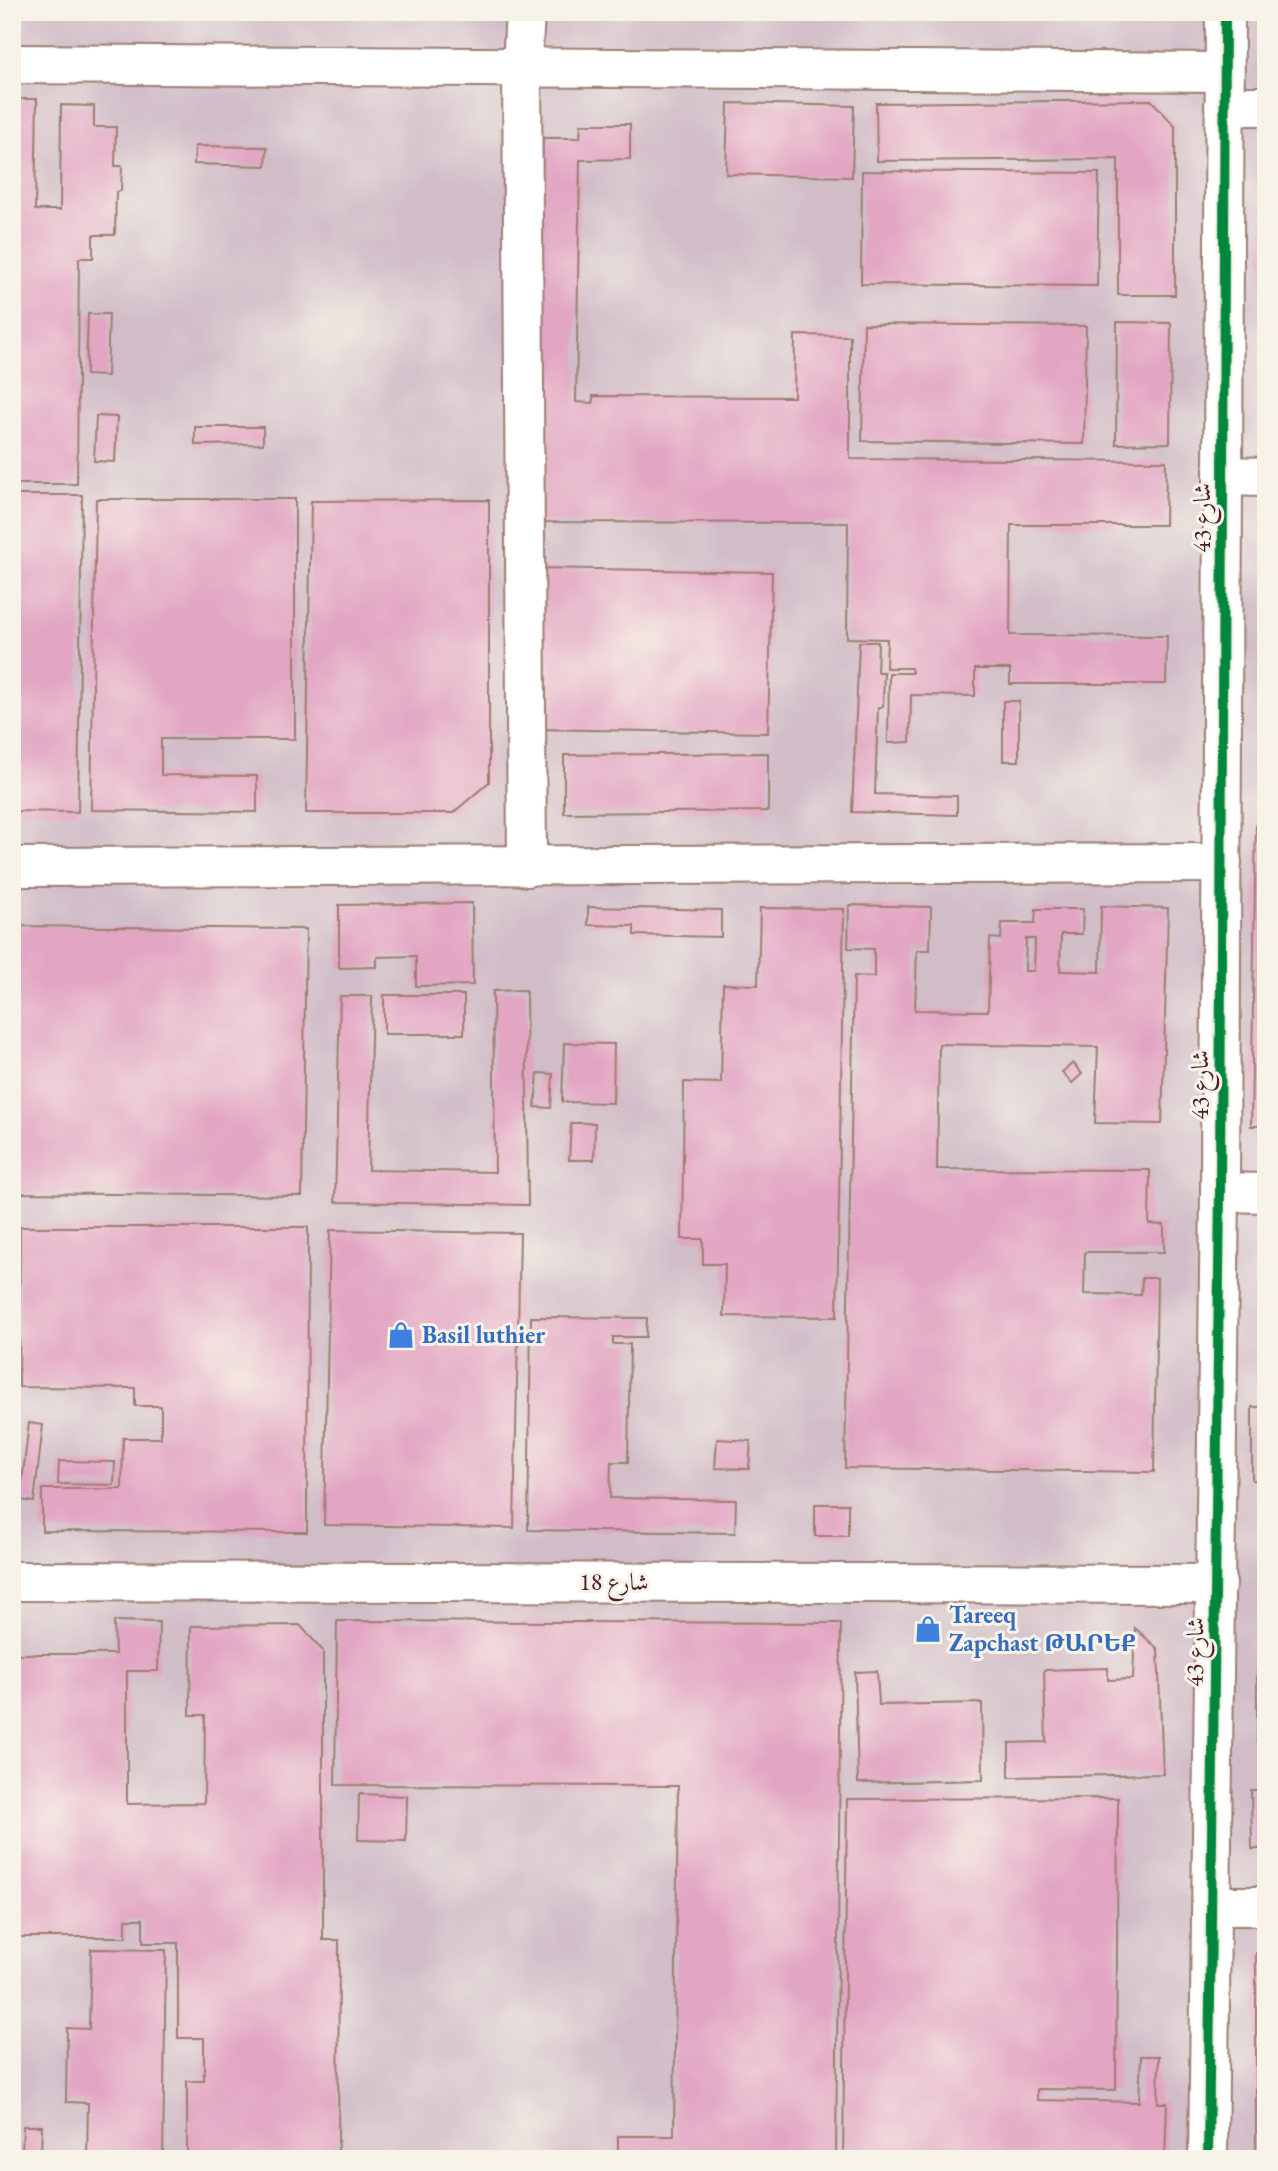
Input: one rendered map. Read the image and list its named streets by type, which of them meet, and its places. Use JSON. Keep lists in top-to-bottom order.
{
  "streets": {
    "street": ["شارع 43", "شارع 18"]
  },
  "crossings": [
    ["شارع 43", "شارع 18"]
  ],
  "places": {
    "shop": ["Basil luthier", "Tareeq Zapchast ԹԱՐԵՔ"]
  }
}
